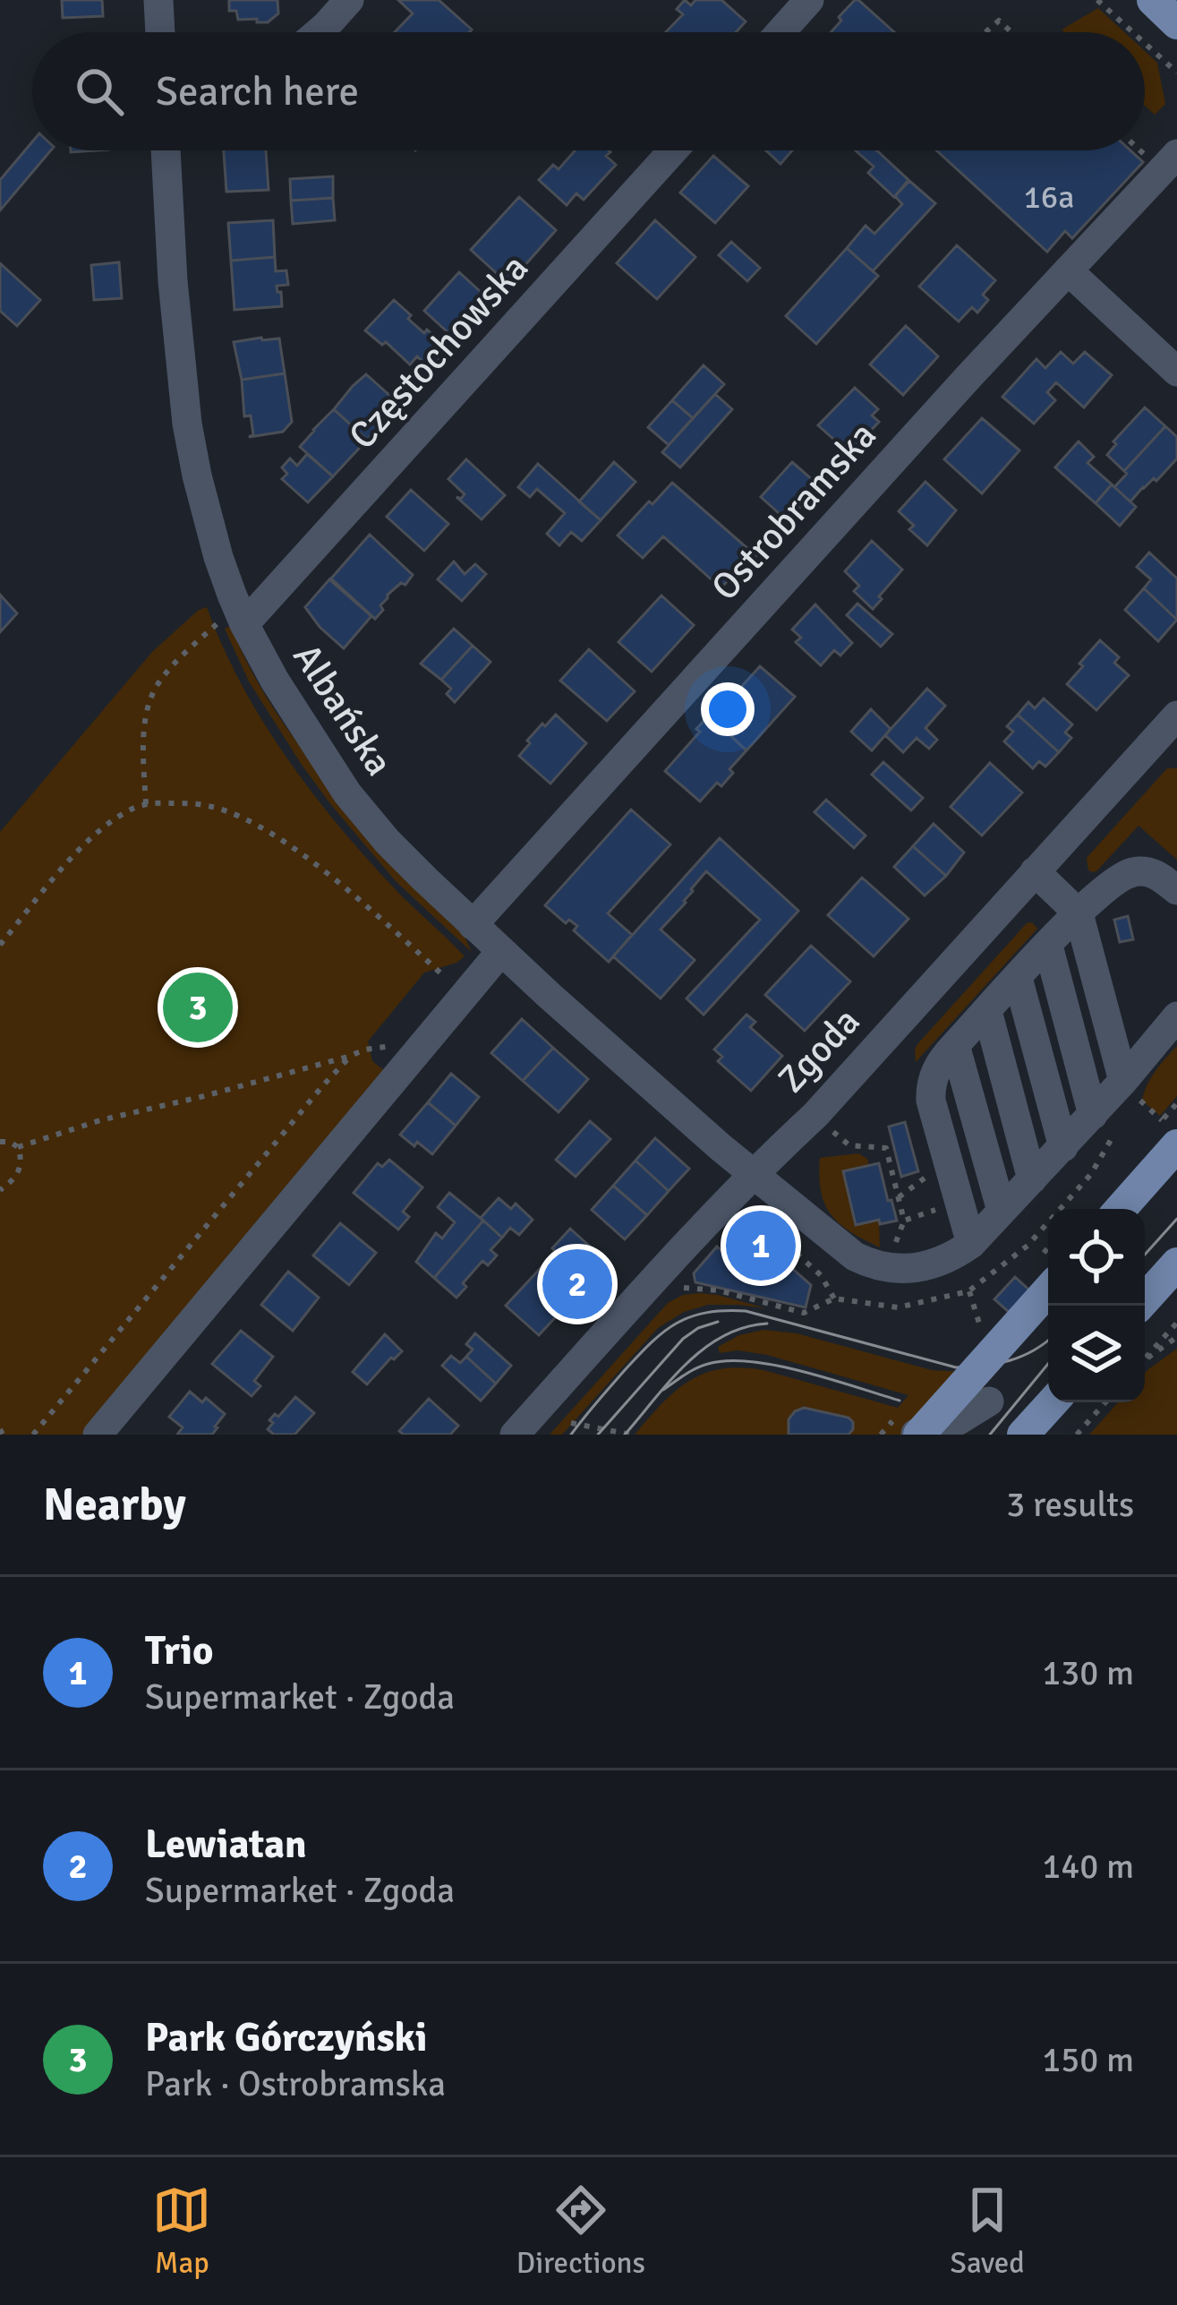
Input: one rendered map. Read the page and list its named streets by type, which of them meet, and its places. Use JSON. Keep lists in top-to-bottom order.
{
  "streets": {
    "street": [
      "Częstochowska",
      "Ostrobramska",
      "Albańska",
      "Zgoda"
    ]
  },
  "crossings": [
    ["Częstochowska", "Albańska"],
    ["Ostrobramska", "Albańska"],
    ["Albańska", "Zgoda"]
  ],
  "house_numbers": ["16a"],
  "page": {
    "search": "Search here",
    "pins": ["3", "1", "2"],
    "heading": ["Nearby", "3 results"],
    "list": [
      {
        "mark": "1",
        "name": "Trio",
        "note": "Supermarket · Zgoda",
        "value": "130 m"
      },
      {
        "mark": "2",
        "name": "Lewiatan",
        "note": "Supermarket · Zgoda",
        "value": "140 m"
      },
      {
        "mark": "3",
        "name": "Park Górczyński",
        "note": "Park · Ostrobramska",
        "value": "150 m"
      }
    ],
    "nav": ["Map", "Directions", "Saved"]
  }
}
